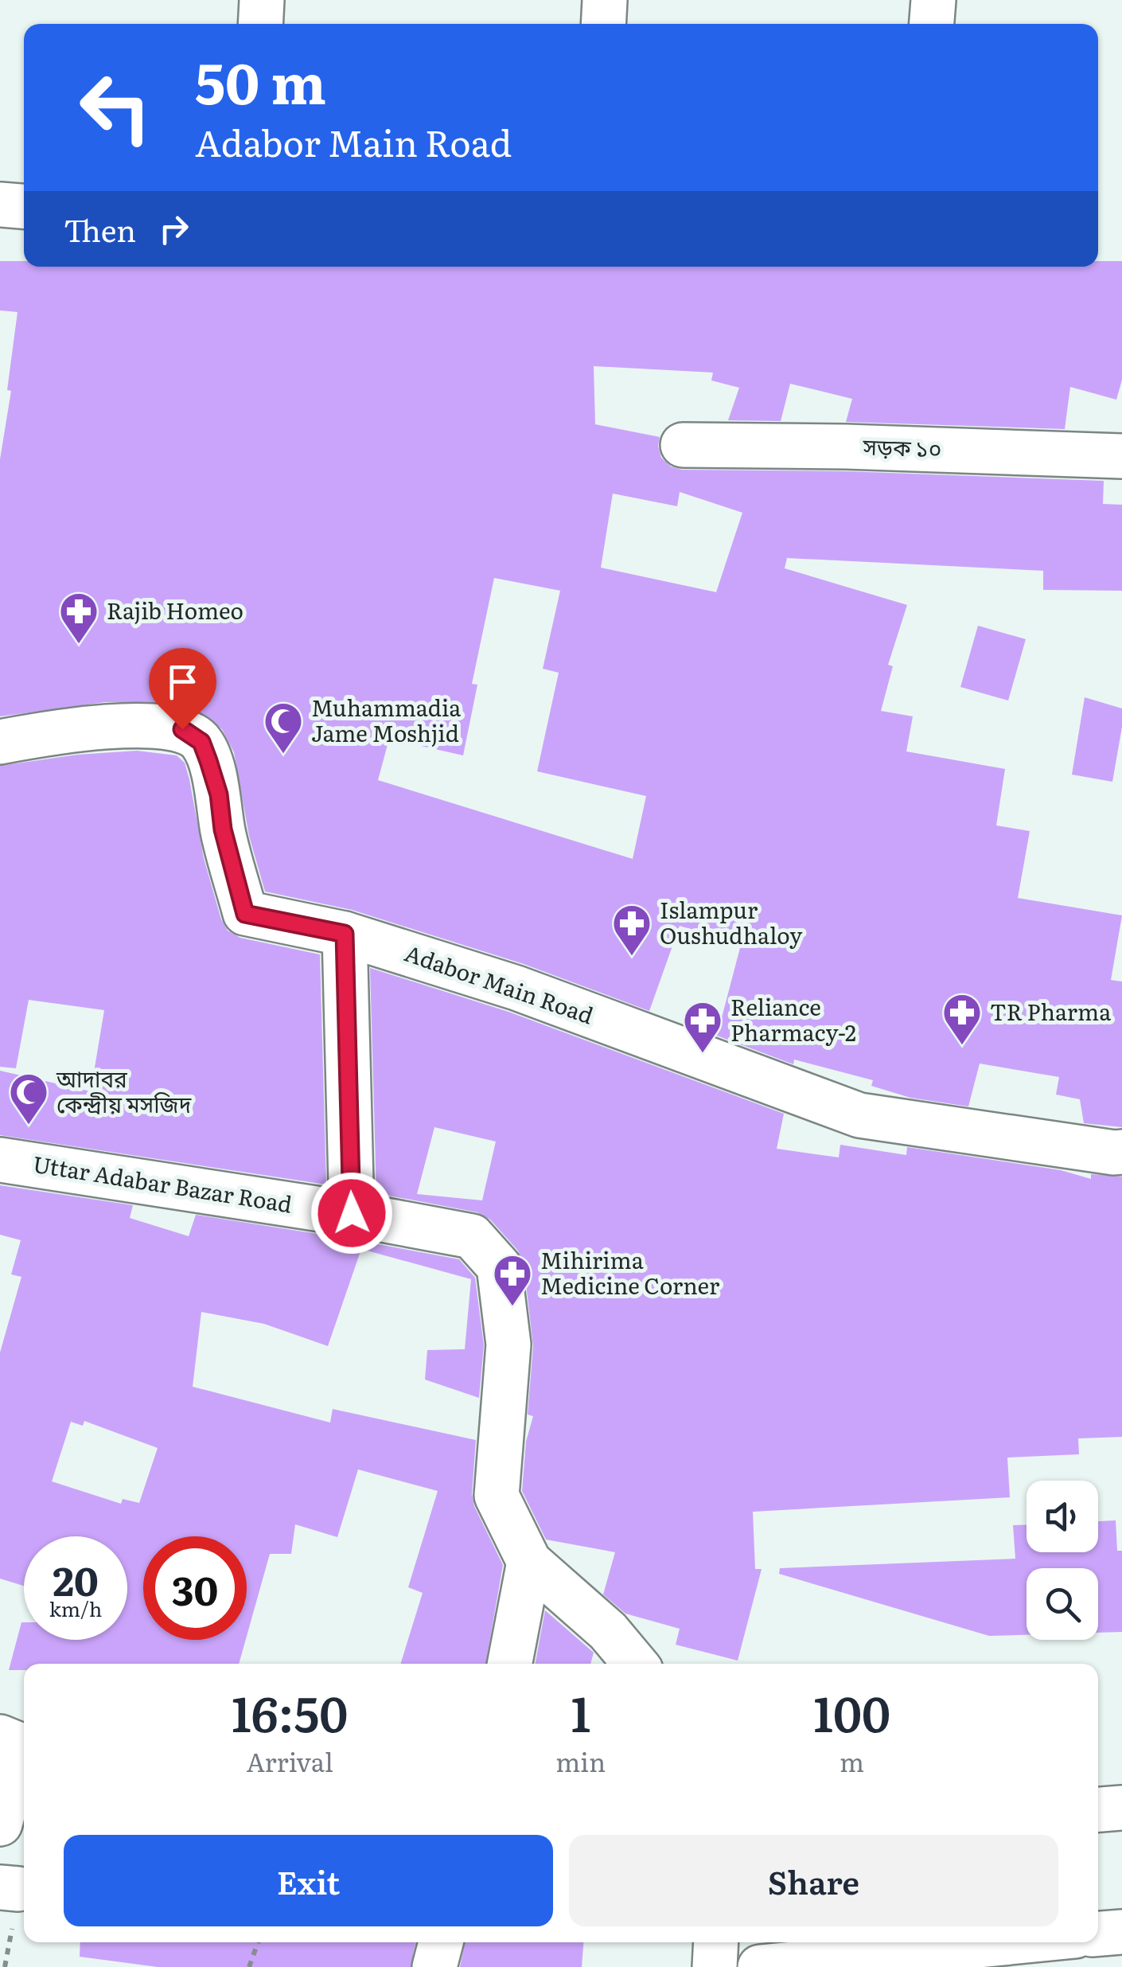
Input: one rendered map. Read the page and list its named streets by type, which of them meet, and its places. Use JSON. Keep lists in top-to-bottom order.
{
  "streets": {
    "street": ["সড়ক ১০", "Adabor Main Road", "Uttar Adabar Bazar Road"]
  },
  "places": {
    "pharmacy": [
      "Rajib Homeo",
      "Islampur Oushudhaloy",
      "TR Pharma",
      "Reliance Pharmacy-2",
      "Mihirima Medicine Corner"
    ],
    "mosque": ["Muhammadia Jame Moshjid", "আদাবর কেন্দ্রীয় মসজিদ"]
  },
  "page": {
    "turn": ["50 m", "Adabor Main Road"],
    "then": "Then",
    "speed": "20 km/h",
    "limit": "30",
    "eta": [
      "16:50",
      "Arrival",
      "1",
      "min",
      "100",
      "m"
    ],
    "buttons": ["Exit", "Share"]
  }
}
